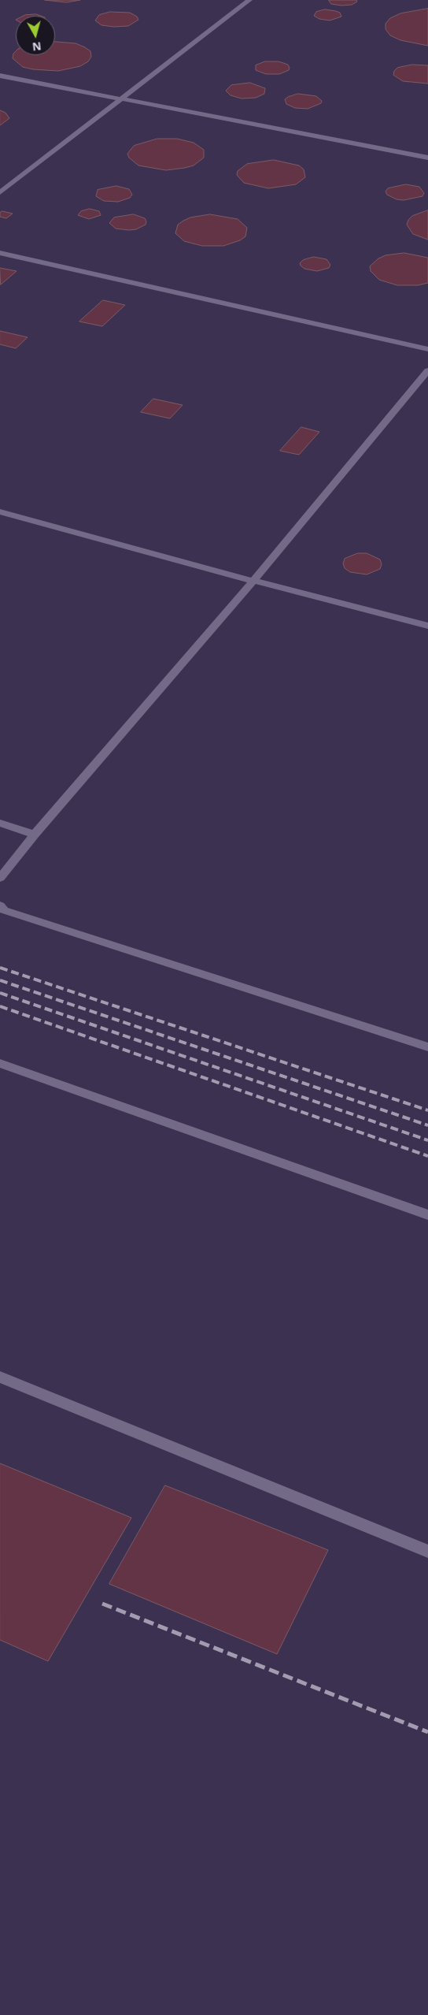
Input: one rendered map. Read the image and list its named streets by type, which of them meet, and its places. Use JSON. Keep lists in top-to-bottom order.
{
  "north": "bottom"
}
